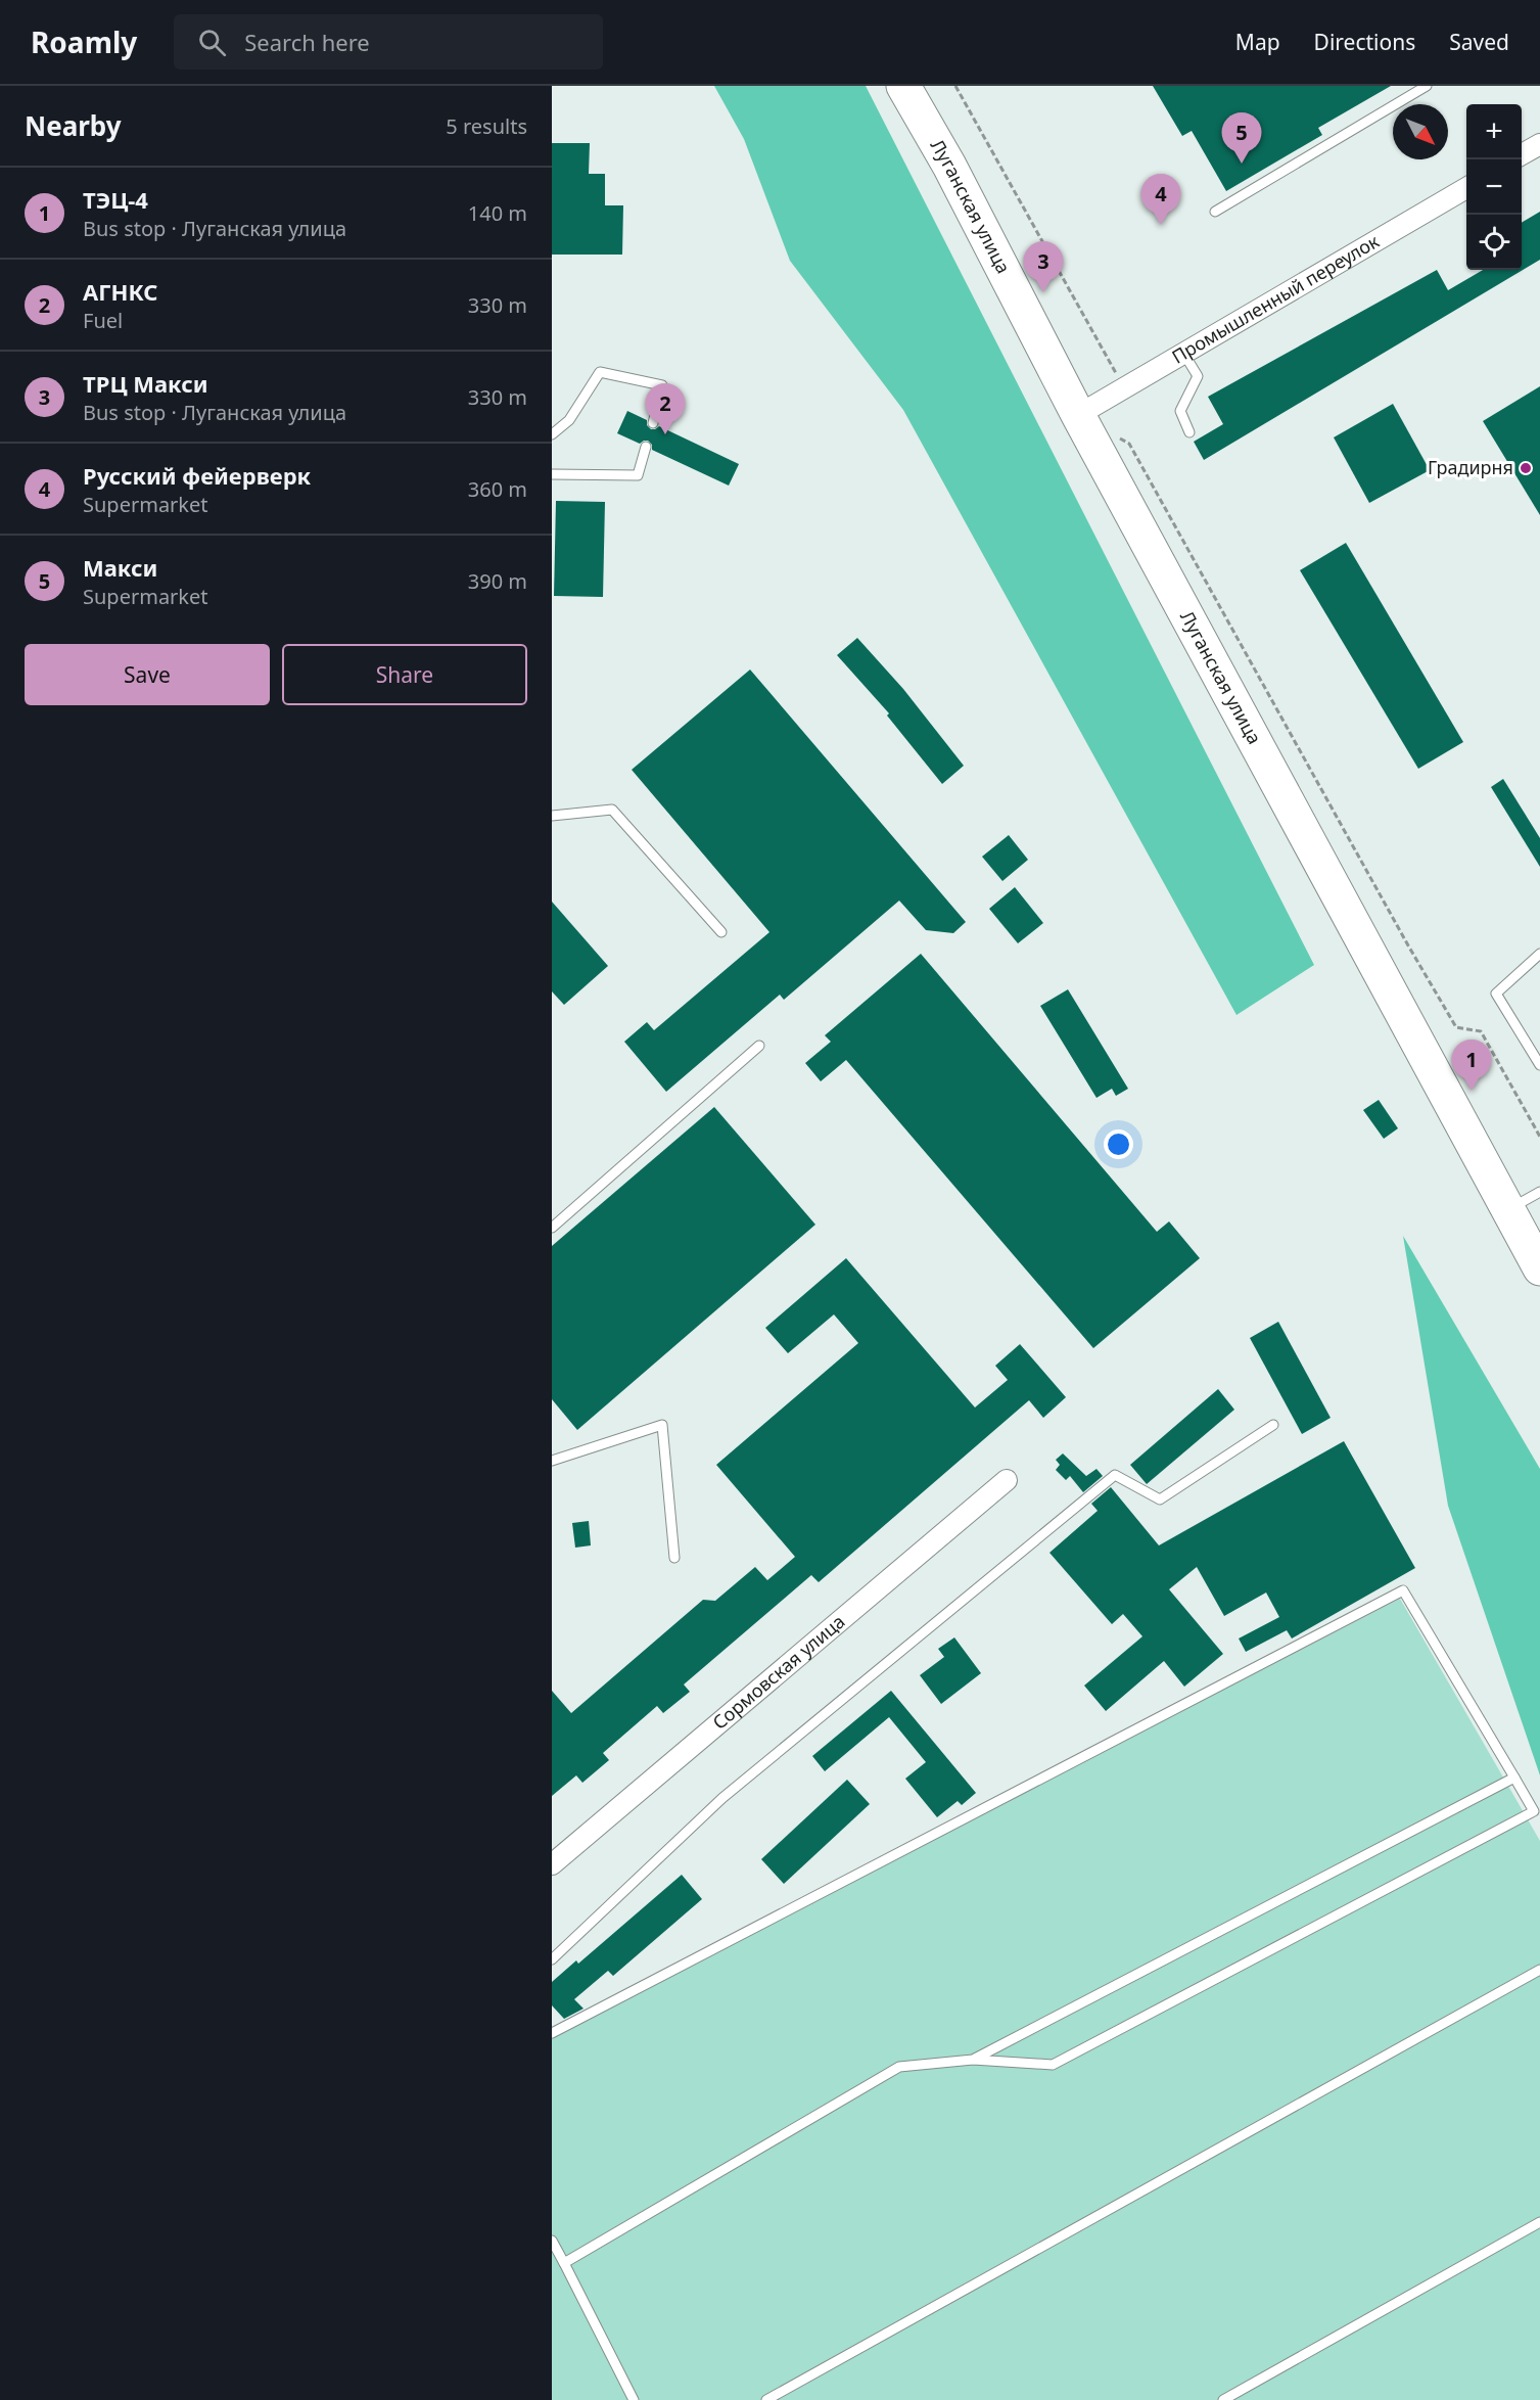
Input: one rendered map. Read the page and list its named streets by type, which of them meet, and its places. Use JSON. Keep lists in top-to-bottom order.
{
  "streets": {
    "highway": ["Луганская улица"],
    "street": ["Промышленный переулок", "Сормовская улица"]
  },
  "crossings": [
    ["Луганская улица", "Промышленный переулок"]
  ],
  "places": ["Градирня"],
  "north": "bottom right",
  "page": {
    "header": "Roamly",
    "search": "Search here",
    "nav": ["Map", "Directions", "Saved"],
    "heading": ["Nearby", "5 results"],
    "map_buttons": ["+", "−"],
    "pins": [
      "5",
      "4",
      "3",
      "2",
      "1"
    ],
    "list": [
      {
        "mark": "1",
        "name": "ТЭЦ-4",
        "note": "Bus stop · Луганская улица",
        "value": "140 m"
      },
      {
        "mark": "2",
        "name": "АГНКС",
        "note": "Fuel",
        "value": "330 m"
      },
      {
        "mark": "3",
        "name": "ТРЦ Макси",
        "note": "Bus stop · Луганская улица",
        "value": "330 m"
      },
      {
        "mark": "4",
        "name": "Русский фейерверк",
        "note": "Supermarket",
        "value": "360 m"
      },
      {
        "mark": "5",
        "name": "Макси",
        "note": "Supermarket",
        "value": "390 m"
      }
    ],
    "buttons": ["Save", "Share"]
  }
}
